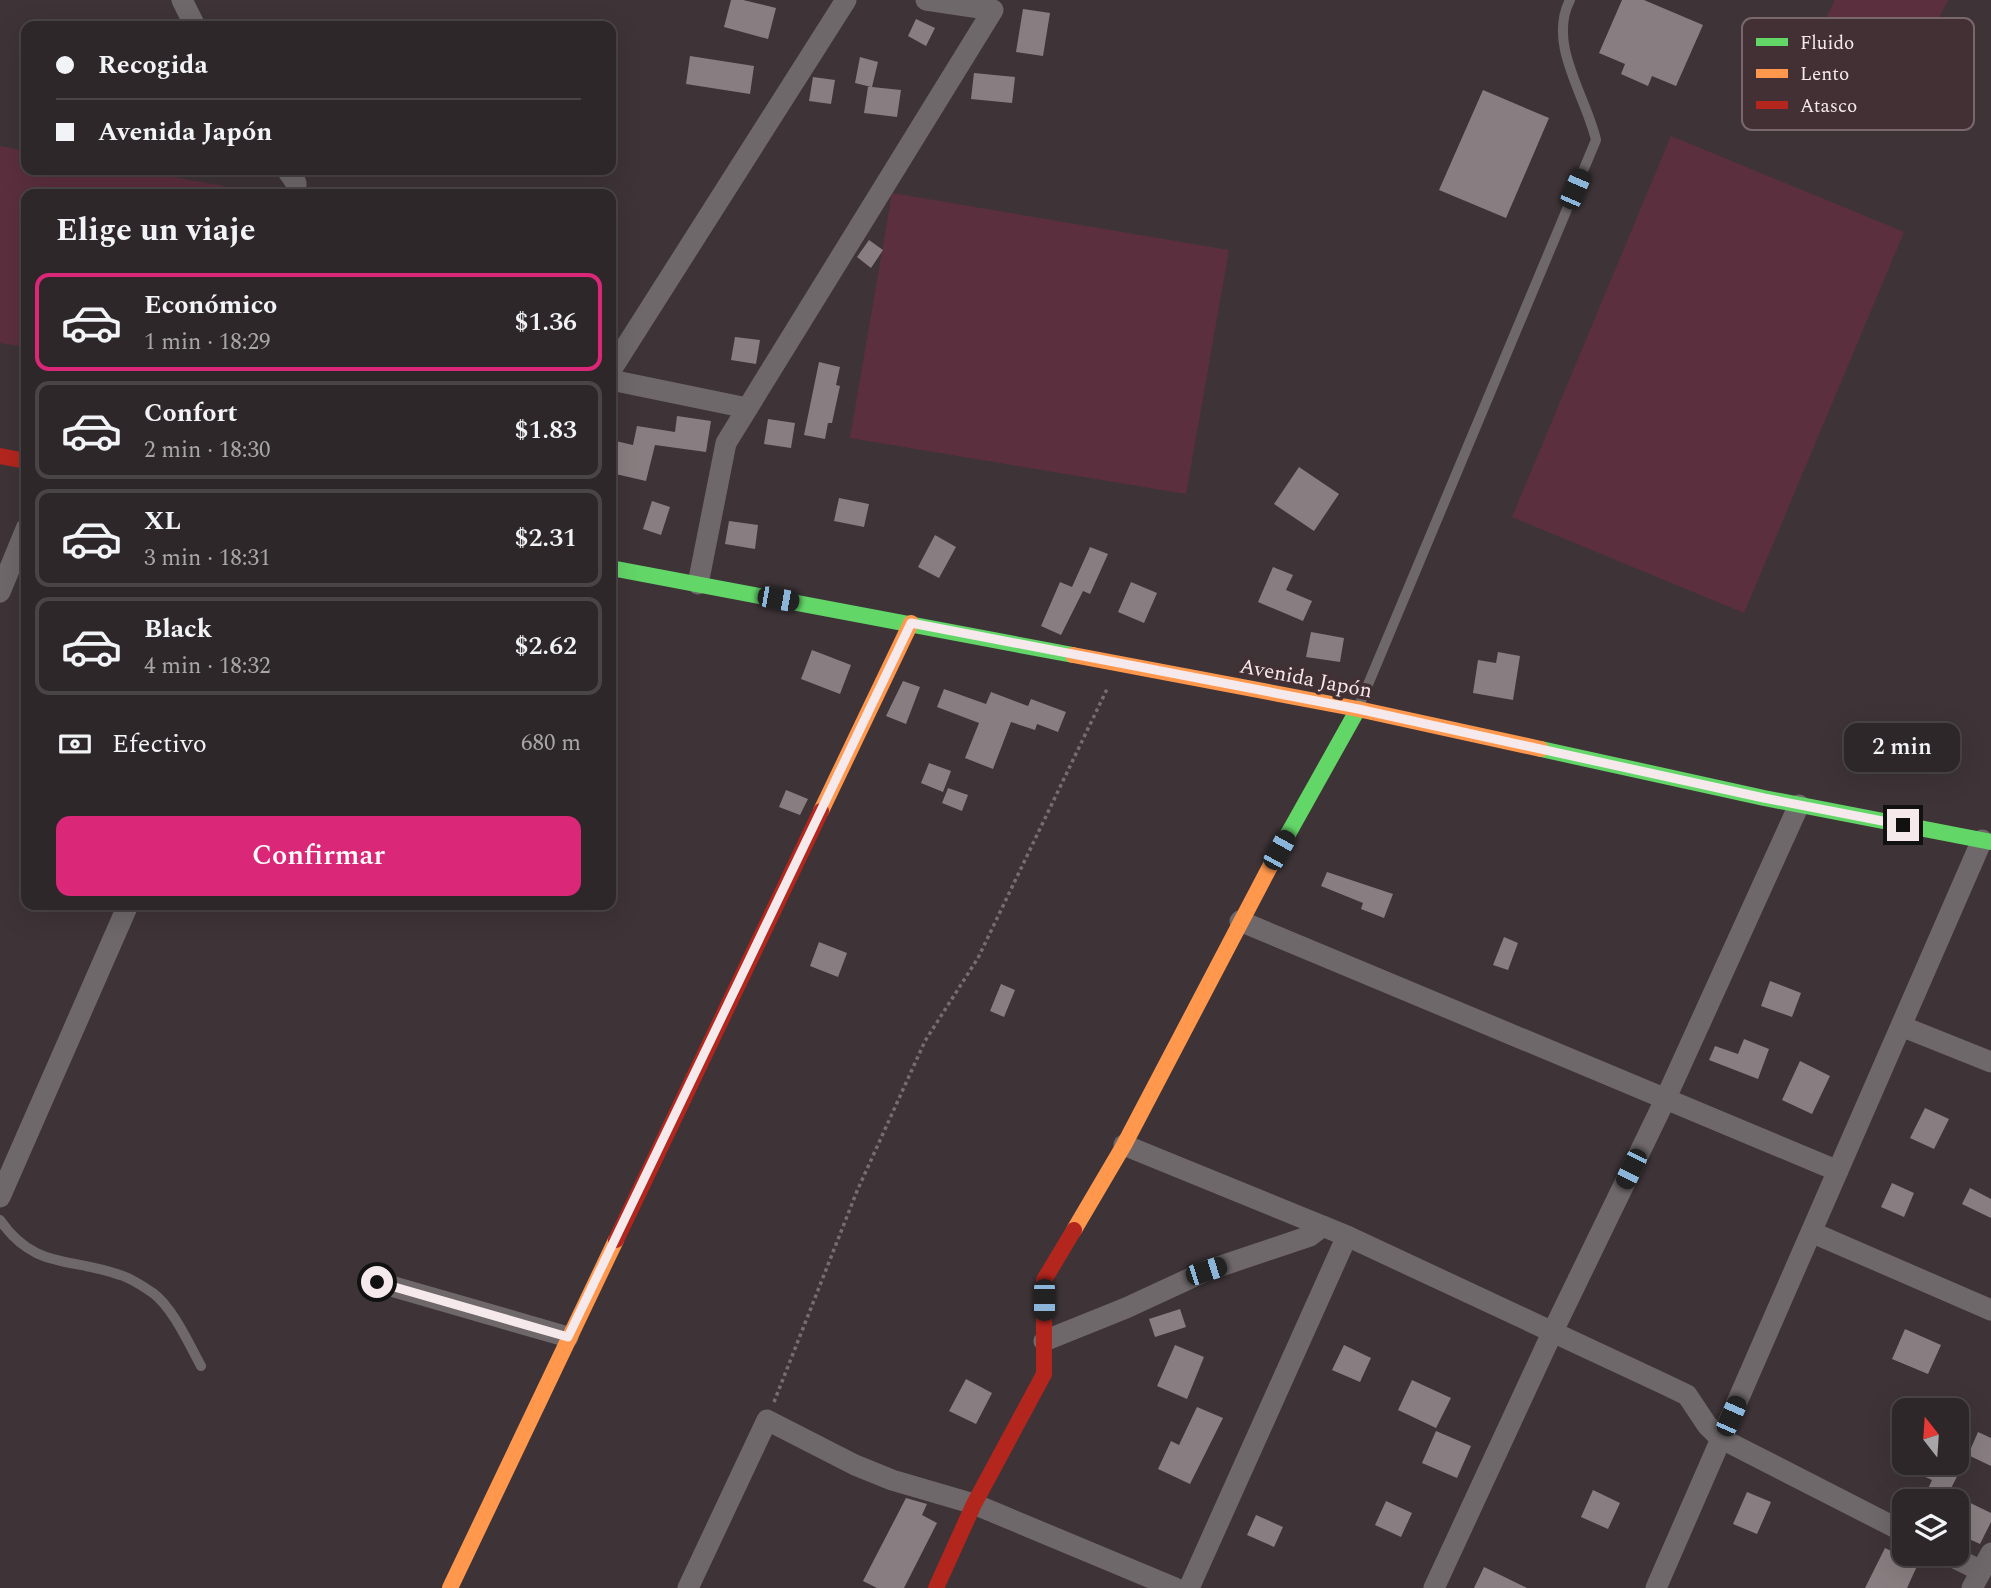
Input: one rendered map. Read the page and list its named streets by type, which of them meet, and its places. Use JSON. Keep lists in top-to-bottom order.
{
  "streets": {
    "street": ["Avenida Japón"]
  },
  "legend": ["Fluido", "Lento", "Atasco"],
  "north": "top",
  "page": {
    "banner": ["Recogida", "Avenida Japón"],
    "heading": "Elige un viaje",
    "list": [
      {
        "name": "Económico",
        "note": "1 min · 18:29",
        "value": "$1.36"
      },
      {
        "name": "Confort",
        "note": "2 min · 18:30",
        "value": "$1.83"
      },
      {
        "name": "XL",
        "note": "3 min · 18:31",
        "value": "$2.31"
      },
      {
        "name": "Black",
        "note": "4 min · 18:32",
        "value": "$2.62"
      }
    ],
    "pay": ["Efectivo", "680 m"],
    "bubble": "2 min",
    "buttons": "Confirmar"
  }
}
